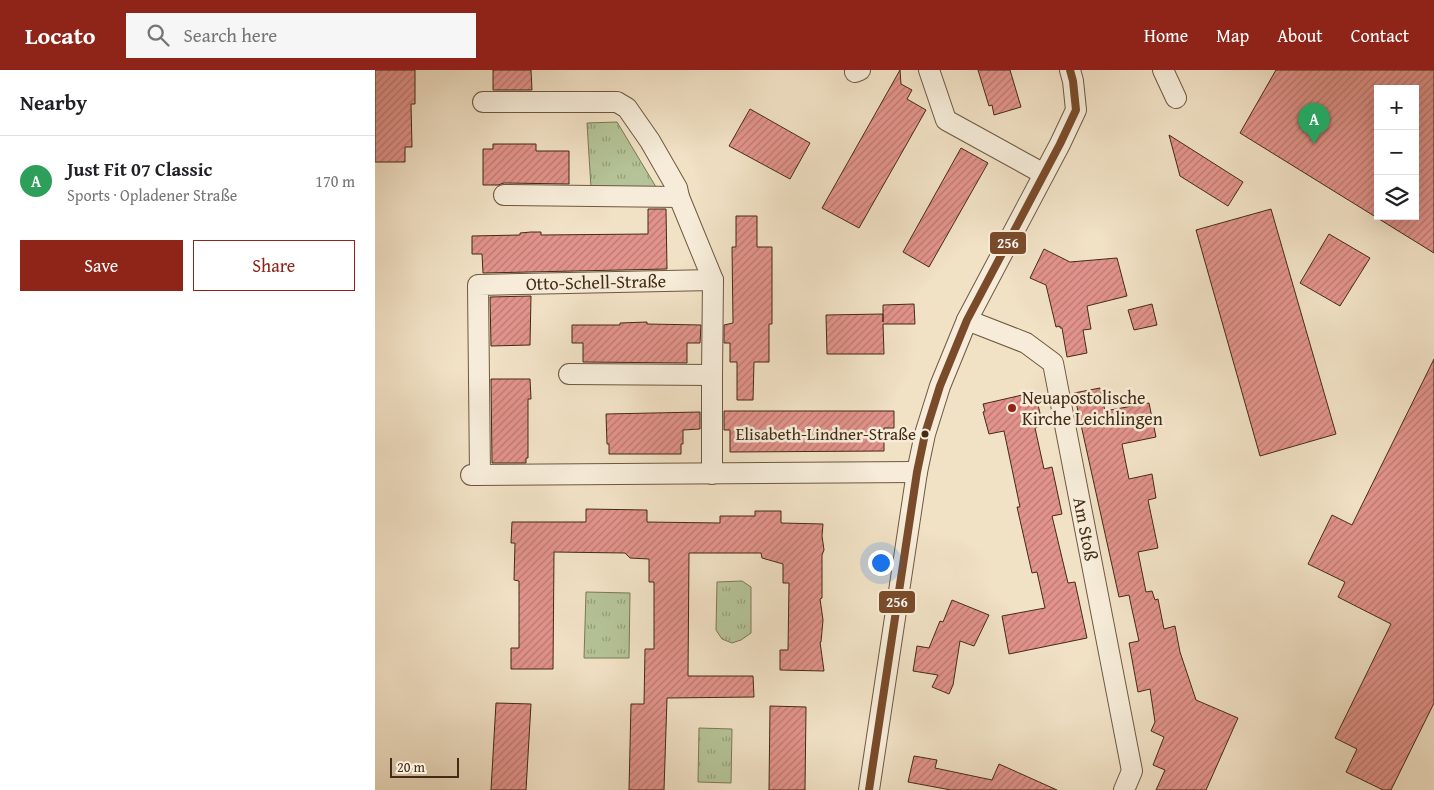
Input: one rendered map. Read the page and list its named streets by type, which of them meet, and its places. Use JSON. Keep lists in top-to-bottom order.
{
  "streets": {
    "street": ["Otto-Schell-Straße", "Am Stoß"]
  },
  "places": ["Neuapostolische Kirche Leichlingen", "Elisabeth-Lindner-Straße"],
  "lines": ["transit line 256"],
  "scale_bar": "20 m",
  "page": {
    "header": "Locato",
    "search": "Search here",
    "nav": [
      "Home",
      "Map",
      "About",
      "Contact"
    ],
    "heading": "Nearby",
    "map_buttons": ["+", "−"],
    "pins": "A",
    "list": [
      {
        "mark": "A",
        "name": "Just Fit 07 Classic",
        "note": "Sports · Opladener Straße",
        "value": "170 m"
      }
    ],
    "buttons": ["Save", "Share"],
    "scale": "20 m"
  }
}
